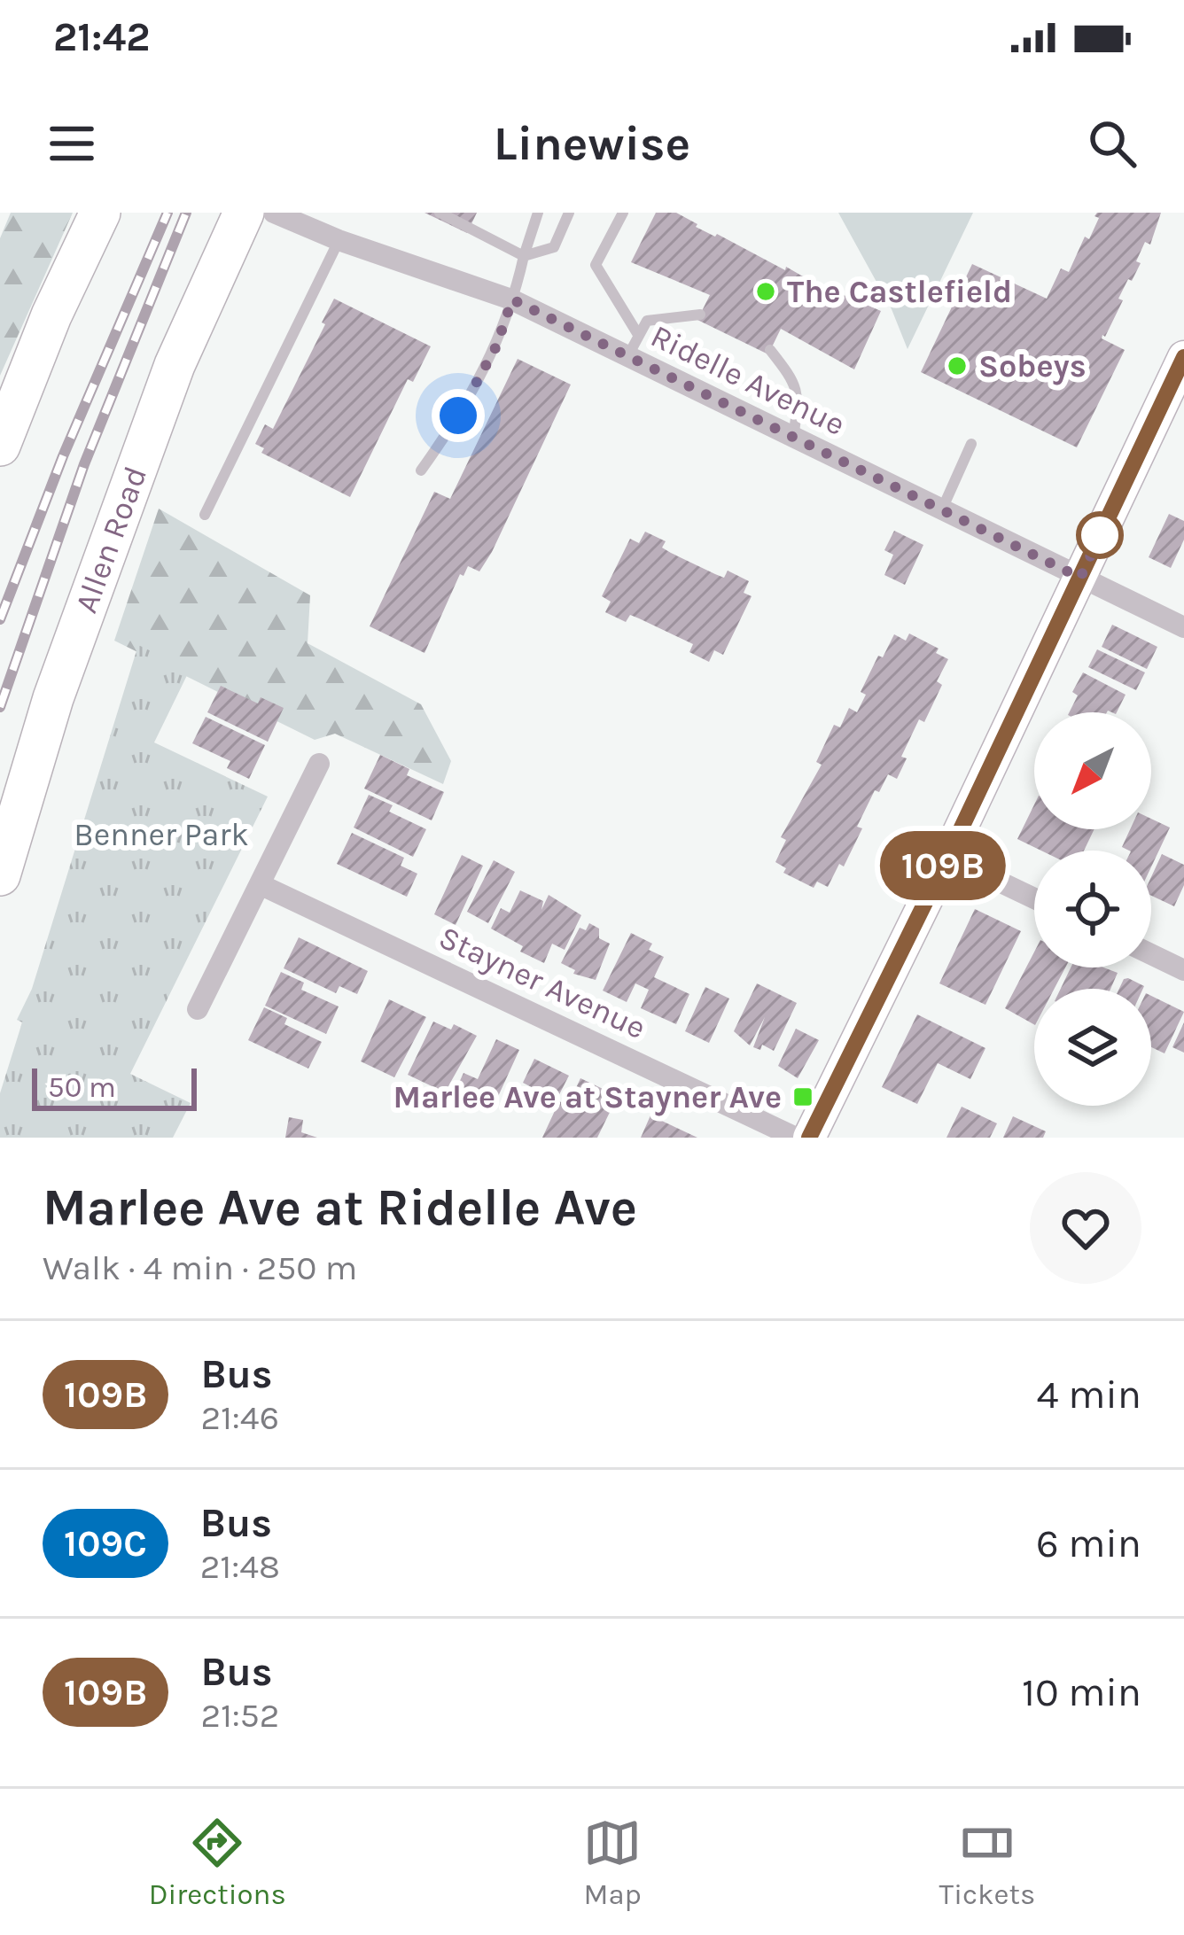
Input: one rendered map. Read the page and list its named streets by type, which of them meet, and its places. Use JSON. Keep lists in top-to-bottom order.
{
  "streets": {
    "highway": ["Allen Road"],
    "street": ["Ridelle Avenue", "Stayner Avenue"]
  },
  "parks": ["Benner Park"],
  "places": {
    "other": ["The Castlefield", "Sobeys"],
    "transit": ["Marlee Ave at Stayner Ave"]
  },
  "lines": ["bus line 109B"],
  "scale_bar": "50 m",
  "north": "bottom left",
  "page": {
    "status": "21:42",
    "header": "Linewise",
    "on_map": "109B",
    "scale": "50 m",
    "heading": ["Marlee Ave at Ridelle Ave", "Walk · 4 min · 250 m"],
    "list": [
      {
        "mark": "109B",
        "name": "Bus",
        "note": "21:46",
        "value": "4 min"
      },
      {
        "mark": "109C",
        "name": "Bus",
        "note": "21:48",
        "value": "6 min"
      },
      {
        "mark": "109B",
        "name": "Bus",
        "note": "21:52",
        "value": "10 min"
      }
    ],
    "tabs": ["Directions", "Map", "Tickets"]
  }
}
